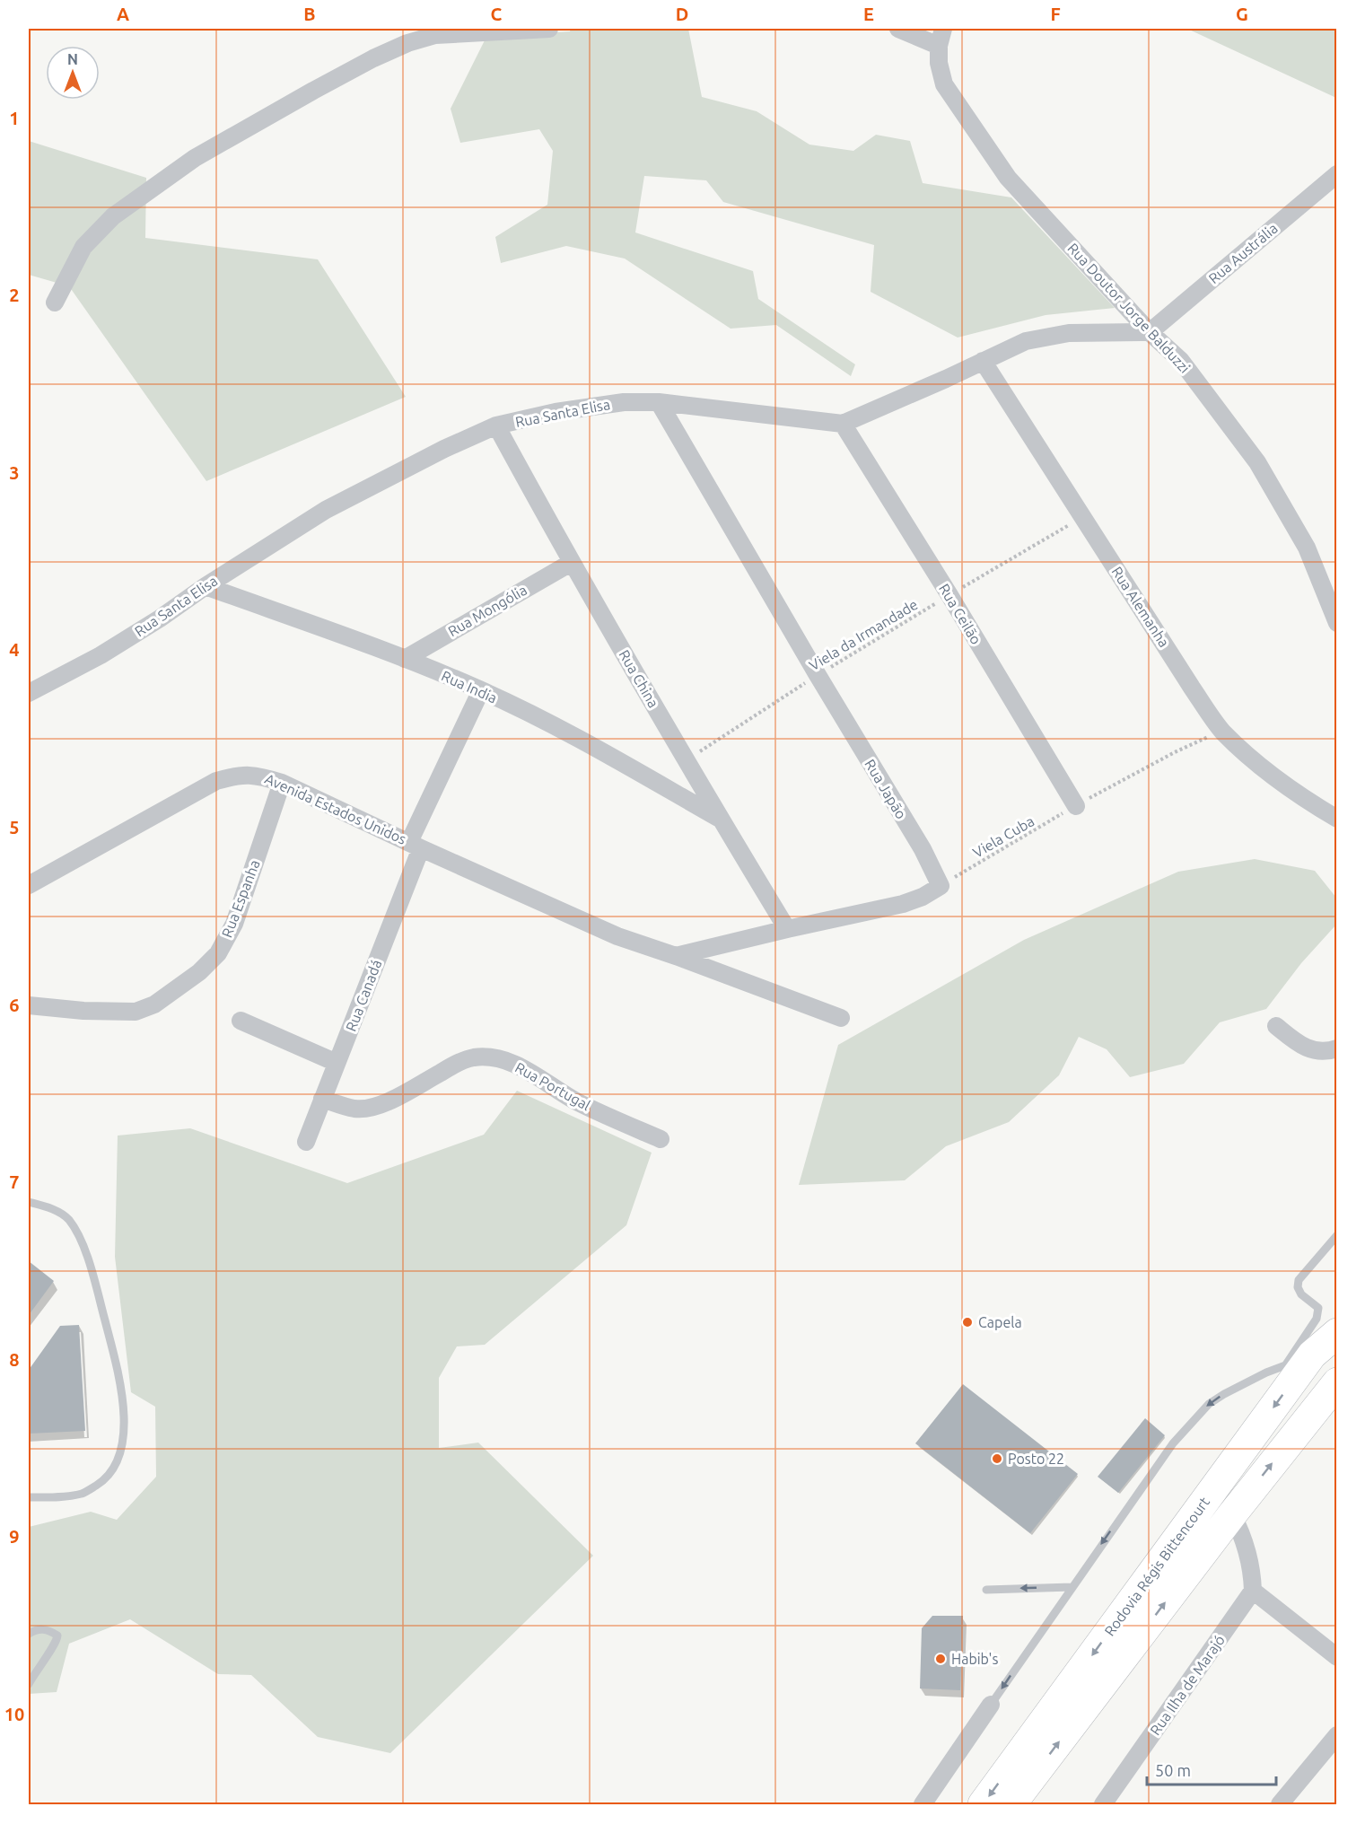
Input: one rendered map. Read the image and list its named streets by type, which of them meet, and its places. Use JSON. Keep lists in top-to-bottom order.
{
  "streets": {
    "highway": ["Rodovia Régis Bittencourt"],
    "street": [
      "Rua Austrália",
      "Rua Doutor Jorge Balduzzi",
      "Rua Santa Elisa",
      "Rua Alemanha",
      "Rua Mongólia",
      "Rua Ceilão",
      "Rua China",
      "Rua India",
      "Rua Japão",
      "Avenida Estados Unidos",
      "Rua Espanha",
      "Rua Canadá",
      "Rua Portugal",
      "Rua Ilha de Marajó"
    ],
    "path": ["Viela da Irmandade", "Viela Cuba"]
  },
  "crossings": [
    ["Rua Austrália", "Rua Doutor Jorge Balduzzi"],
    ["Rua Santa Elisa", "Rua Ceilão"],
    ["Rua Santa Elisa", "Rua China"],
    ["Rua Santa Elisa", "Rua India"],
    ["Rua Santa Elisa", "Rua Japão"],
    ["Rua Alemanha", "Viela da Irmandade"],
    ["Rua Alemanha", "Viela Cuba"],
    ["Rua Mongólia", "Rua China"],
    ["Rua Mongólia", "Rua India"],
    ["Rua Ceilão", "Viela da Irmandade"],
    ["Rua Ceilão", "Viela Cuba"],
    ["Viela da Irmandade", "Rua China"],
    ["Viela da Irmandade", "Rua Japão"],
    ["Rua China", "Rua India"],
    ["Rua India", "Rua Canadá"],
    ["Rua Japão", "Viela Cuba"],
    ["Avenida Estados Unidos", "Rua Espanha"],
    ["Avenida Estados Unidos", "Rua Canadá"],
    ["Rua Canadá", "Rua Portugal"]
  ],
  "places": ["Capela", "Posto 22", "Habib's"],
  "scale_bar": "50 m",
  "north": "top",
  "grid": {
    "columns": [
      "A",
      "B",
      "C",
      "D",
      "E",
      "F",
      "G"
    ],
    "rows": [
      "1",
      "2",
      "3",
      "4",
      "5",
      "6",
      "7",
      "8",
      "9",
      "10"
    ]
  }
}
